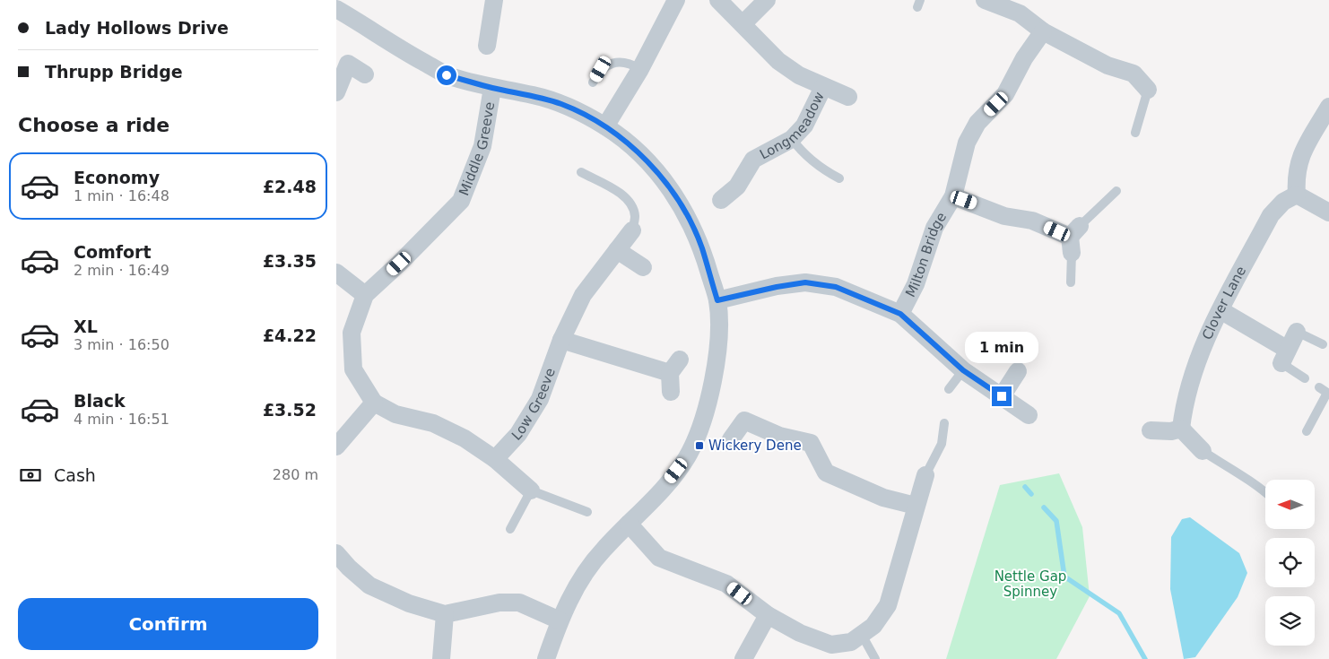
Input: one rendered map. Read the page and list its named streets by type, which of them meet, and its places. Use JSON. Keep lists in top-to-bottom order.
{
  "streets": {
    "street": [
      "Longmeadow",
      "Middle Greeve",
      "Milton Bridge",
      "Clover Lane",
      "Low Greeve"
    ]
  },
  "crossings": [
    ["Middle Greeve", "Low Greeve"]
  ],
  "parks": ["Nettle Gap Spinney"],
  "places": {
    "transit": ["Wickery Dene"]
  },
  "north": "left",
  "page": {
    "banner": ["Lady Hollows Drive", "Thrupp Bridge"],
    "heading": "Choose a ride",
    "list": [
      {
        "name": "Economy",
        "note": "1 min · 16:48",
        "value": "£2.48"
      },
      {
        "name": "Comfort",
        "note": "2 min · 16:49",
        "value": "£3.35"
      },
      {
        "name": "XL",
        "note": "3 min · 16:50",
        "value": "£4.22"
      },
      {
        "name": "Black",
        "note": "4 min · 16:51",
        "value": "£3.52"
      }
    ],
    "bubble": "1 min",
    "pay": ["Cash", "280 m"],
    "buttons": "Confirm"
  }
}
